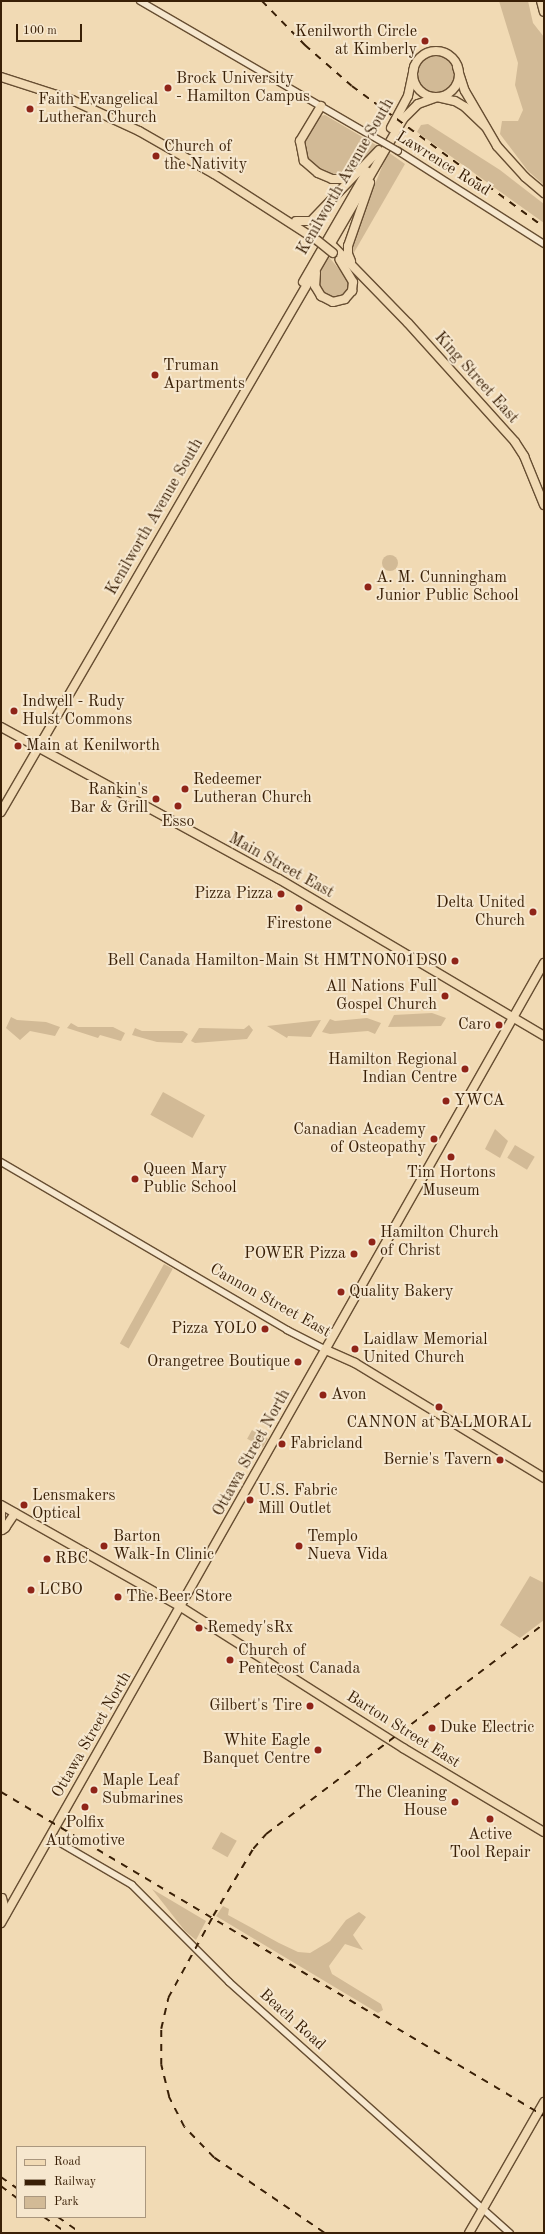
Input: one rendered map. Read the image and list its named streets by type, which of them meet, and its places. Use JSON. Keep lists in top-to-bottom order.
{
  "streets": {
    "main road": [
      "Kenilworth Avenue South",
      "King Street East",
      "Main Street East",
      "Cannon Street East",
      "Ottawa Street North",
      "Barton Street East"
    ],
    "street": ["Lawrence Road", "Beach Road"]
  },
  "crossings": [
    ["Kenilworth Avenue South", "Main Street East"],
    ["Main Street East", "Ottawa Street North"],
    ["Cannon Street East", "Ottawa Street North"],
    ["Ottawa Street North", "Barton Street East"],
    ["Ottawa Street North", "Beach Road"]
  ],
  "places": [
    "Kenilworth Circle at Kimberly",
    "Brock University - Hamilton Campus",
    "Faith Evangelical Lutheran Church",
    "Church of the Nativity",
    "Truman Apartments",
    "A. M. Cunningham Junior Public School",
    "Indwell - Rudy Hulst Commons",
    "Main at Kenilworth",
    "Redeemer Lutheran Church",
    "Rankin's Bar & Grill",
    "Esso",
    "Pizza Pizza",
    "Firestone",
    "Delta United Church",
    "Bell Canada Hamilton-Main St HMTNON01DS0",
    "All Nations Full Gospel Church",
    "Caro",
    "Hamilton Regional Indian Centre",
    "YWCA",
    "Canadian Academy of Osteopathy",
    "Tim Hortons Museum",
    "Queen Mary Public School",
    "Hamilton Church of Christ",
    "POWER Pizza",
    "Quality Bakery",
    "Pizza YOLO",
    "Laidlaw Memorial United Church",
    "Orangetree Boutique",
    "Avon",
    "CANNON at BALMORAL",
    "Fabricland",
    "Bernie's Tavern",
    "U.S. Fabric Mill Outlet",
    "Lensmakers Optical",
    "Barton Walk-In Clinic",
    "Templo Nueva Vida",
    "RBC",
    "LCBO",
    "The Beer Store",
    "Remedy'sRx",
    "Church of Pentecost Canada",
    "Gilbert's Tire",
    "Duke Electric",
    "White Eagle Banquet Centre",
    "Maple Leaf Submarines",
    "The Cleaning House",
    "Polfix Automotive",
    "Active Tool Repair"
  ],
  "legend": ["Road", "Railway", "Park"],
  "scale_bar": "100 m"
}
